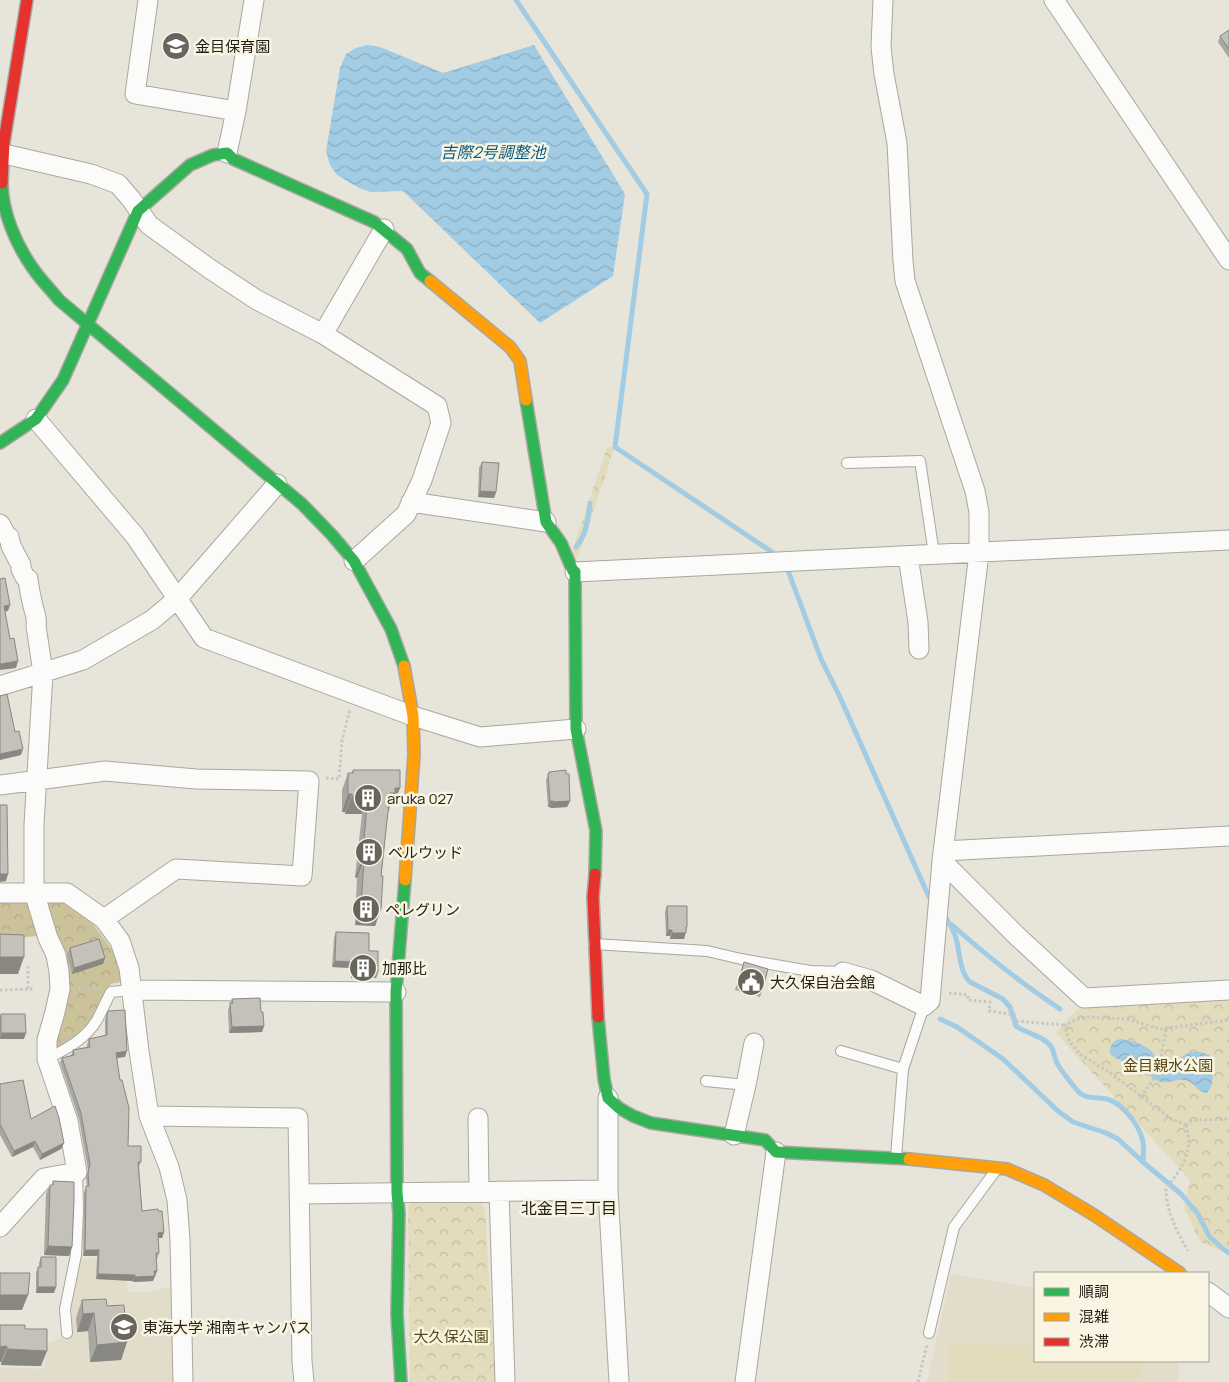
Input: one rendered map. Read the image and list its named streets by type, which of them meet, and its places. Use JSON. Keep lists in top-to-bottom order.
{
  "districts": ["北金目三丁目"],
  "water": ["吉際2号調整池"],
  "parks": ["金目親水公園", "大久保公園"],
  "places": {
    "school or university": ["金目保育園", "東海大学 湘南キャンパス"],
    "building": [
      "aruka 027",
      "ベルウッド",
      "ペレグリン",
      "加那比"
    ],
    "public building": ["大久保自治会館"]
  },
  "legend": ["順調", "混雑", "渋滞"]
}
